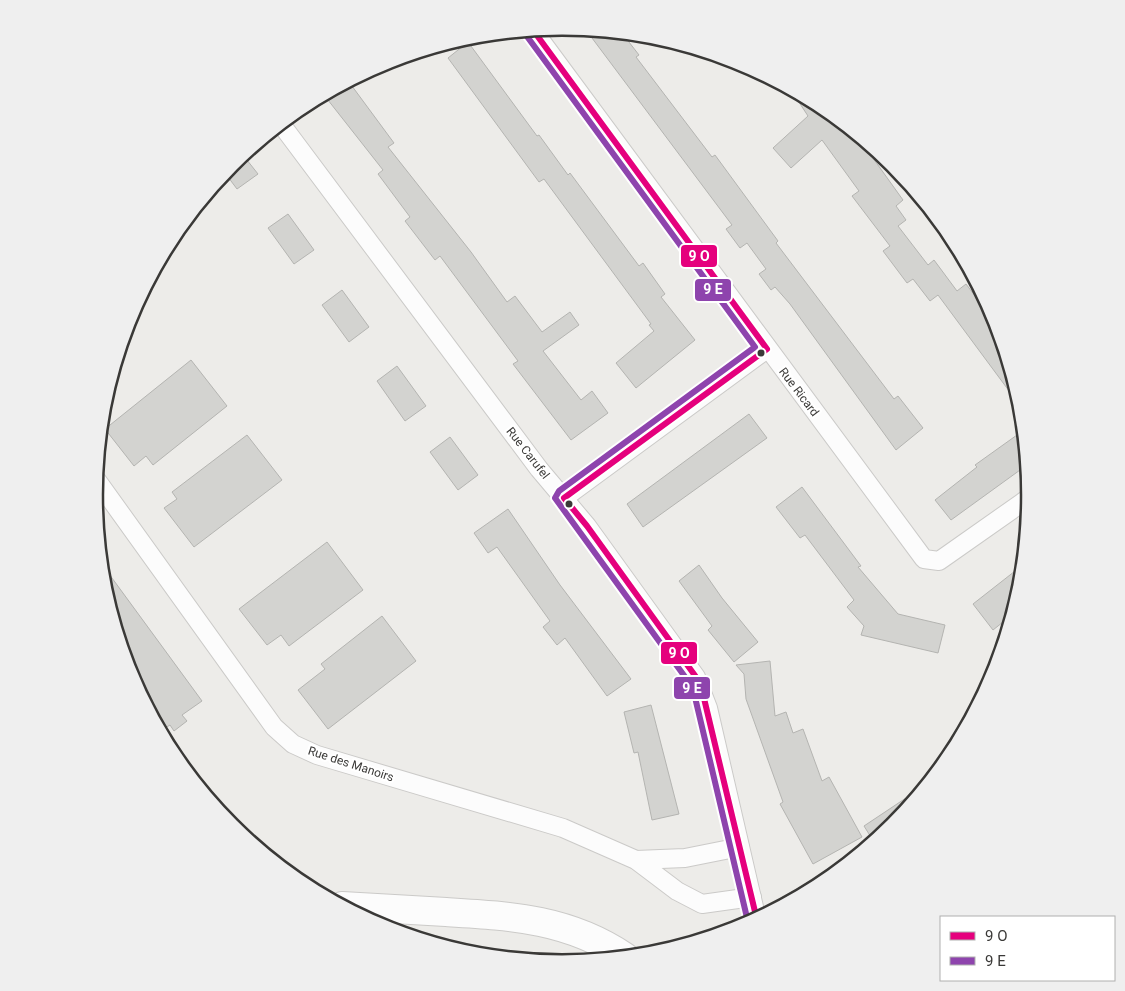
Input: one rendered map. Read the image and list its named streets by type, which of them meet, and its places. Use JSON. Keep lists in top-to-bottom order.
{
  "streets": {
    "street": ["Rue Ricard", "Rue Carufel", "Rue des Manoirs"]
  },
  "crossings": [
    ["Rue Carufel", "Rue des Manoirs"]
  ],
  "legend": ["9 O", "9 E"]
}
